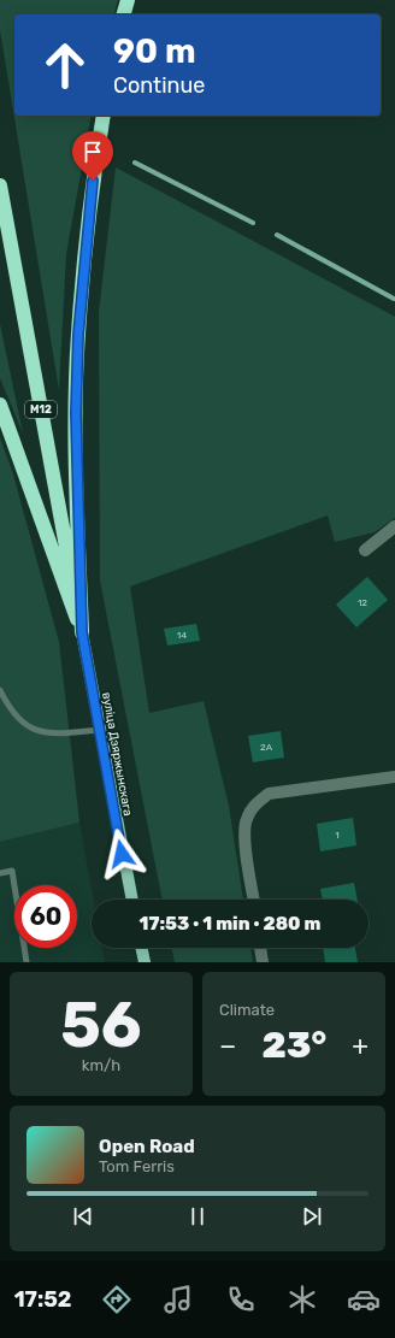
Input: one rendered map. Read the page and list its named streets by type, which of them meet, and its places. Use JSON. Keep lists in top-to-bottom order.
{
  "streets": {
    "highway": ["М12"],
    "main road": ["вуліца Дзяржынскага"]
  },
  "crossings": [
    ["М12", "вуліца Дзяржынскага"]
  ],
  "house_numbers": [
    "12",
    "14",
    "2А",
    "1"
  ],
  "page": {
    "turn": ["90 m", "Continue"],
    "limit": "60",
    "trip": "17:53 · 1 min · 280 m",
    "tile": [
      ["56", "km/h"],
      "Climate"
    ],
    "heat": ["−", "23°", "+"],
    "song": ["Open Road", "Tom Ferris"],
    "tabs": "17:52"
  }
}
